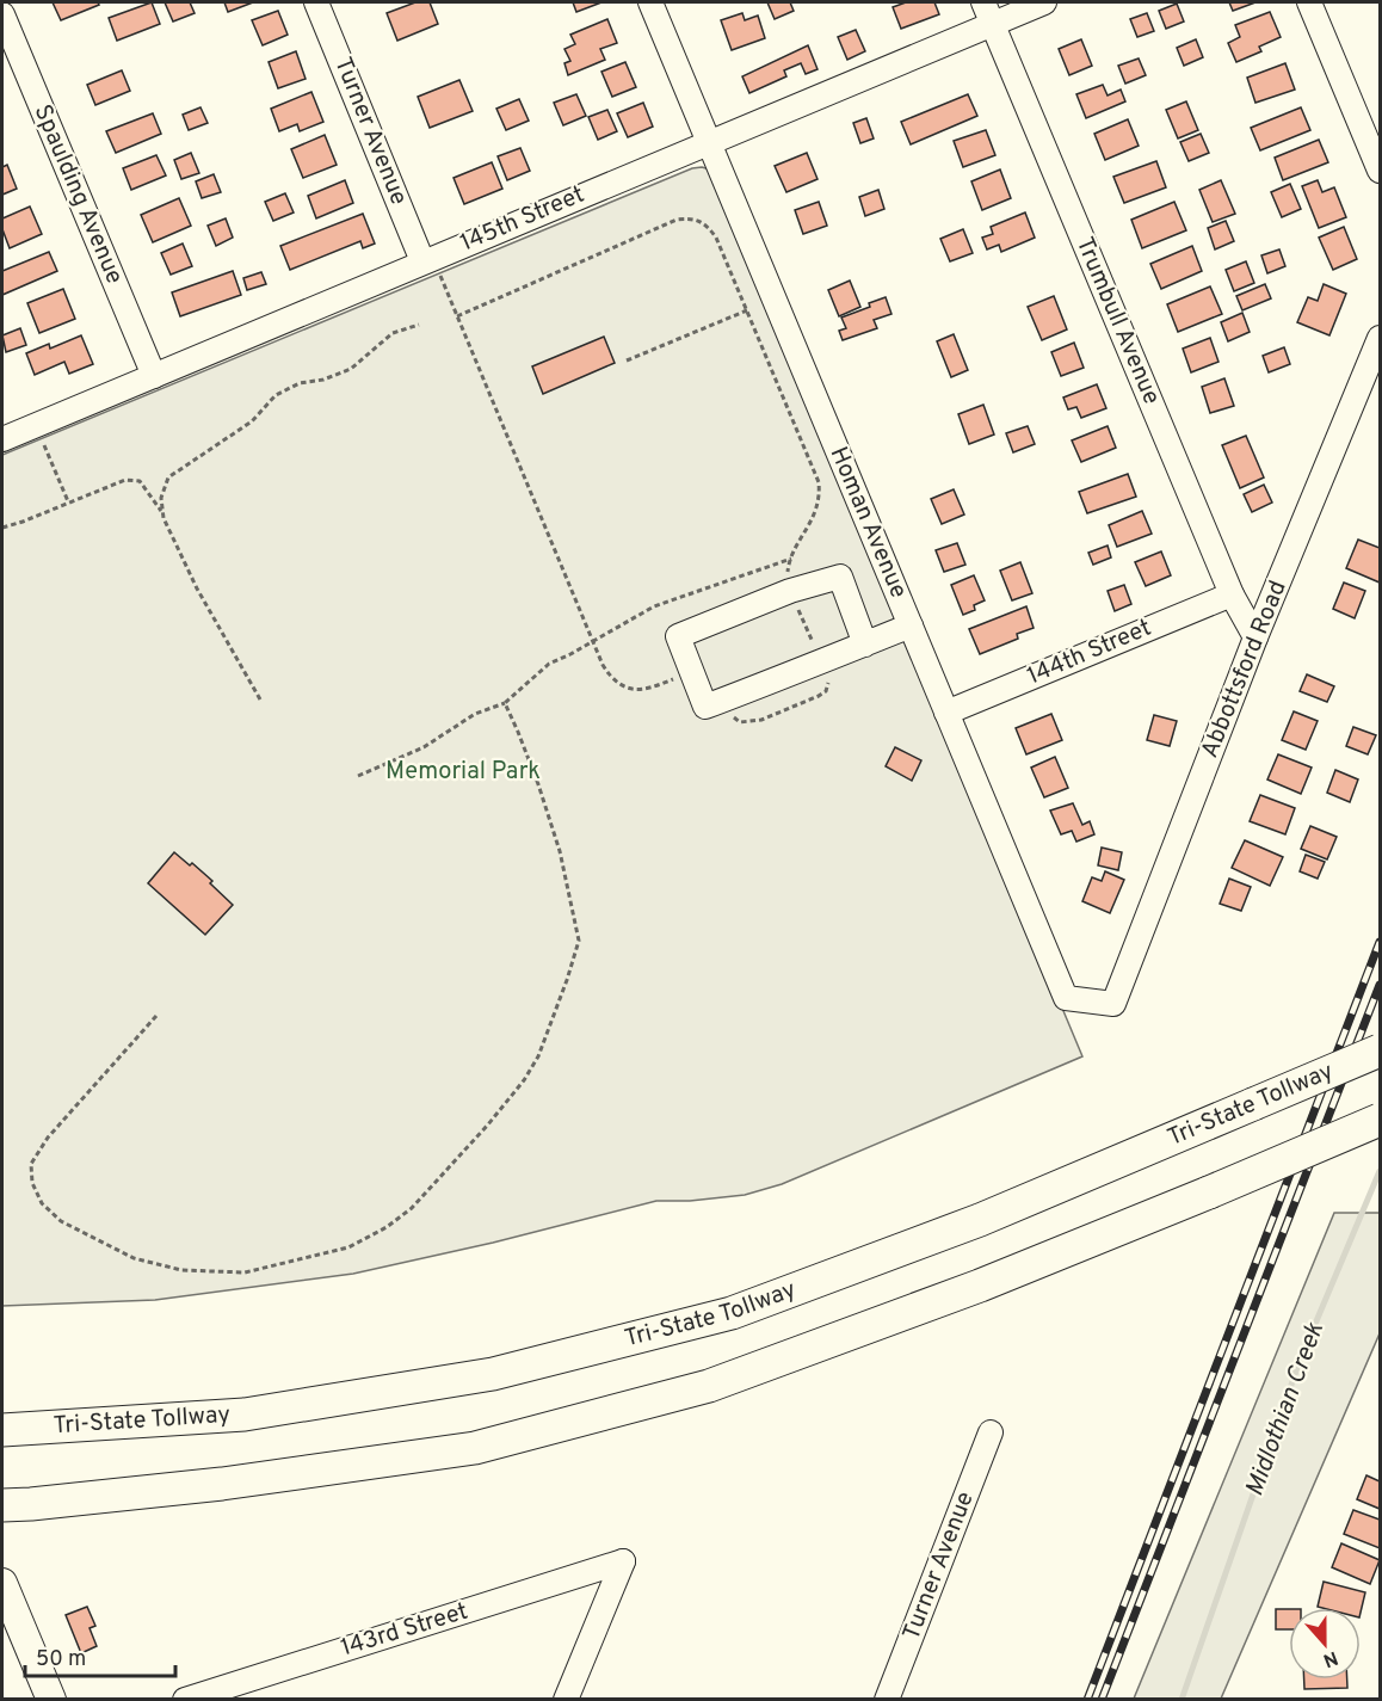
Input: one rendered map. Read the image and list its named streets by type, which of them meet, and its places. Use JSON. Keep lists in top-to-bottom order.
{
  "streets": {
    "highway": ["Tri-State Tollway"],
    "street": [
      "Turner Avenue",
      "Spaulding Avenue",
      "145th Street",
      "Trumbull Avenue",
      "Homan Avenue",
      "144th Street",
      "Abbottsford Road",
      "143rd Street"
    ]
  },
  "crossings": [
    ["Turner Avenue", "145th Street"],
    ["Spaulding Avenue", "145th Street"],
    ["145th Street", "Trumbull Avenue"],
    ["145th Street", "Homan Avenue"],
    ["Trumbull Avenue", "144th Street"],
    ["Trumbull Avenue", "Abbottsford Road"],
    ["Homan Avenue", "144th Street"],
    ["Homan Avenue", "Abbottsford Road"]
  ],
  "water": ["Midlothian Creek"],
  "parks": ["Memorial Park"],
  "scale_bar": "50 m",
  "north": "bottom"
}
